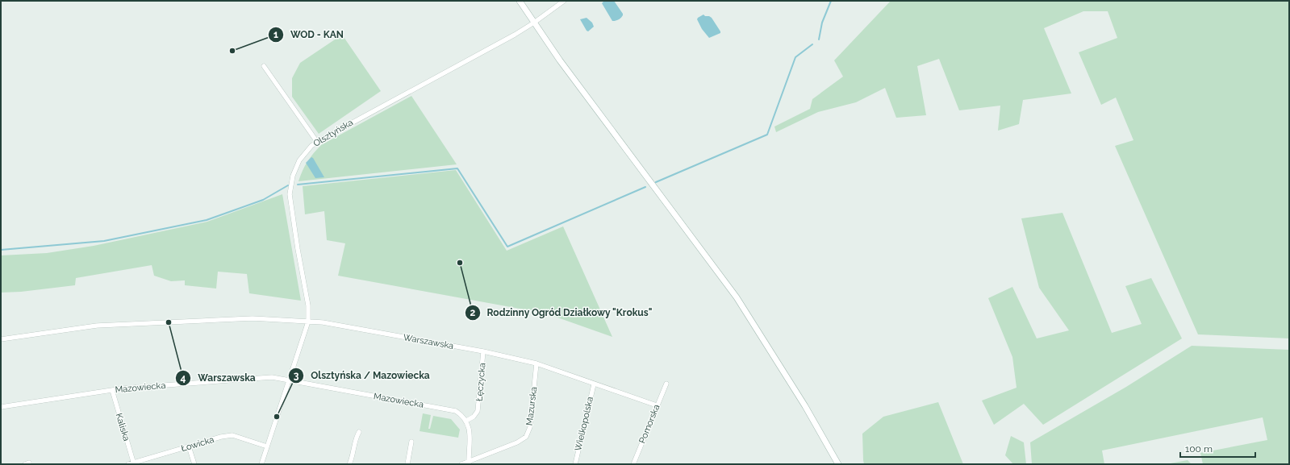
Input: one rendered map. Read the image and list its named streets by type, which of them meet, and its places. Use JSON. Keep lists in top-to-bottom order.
{
  "streets": {
    "street": [
      "Olsztyńska",
      "Warszawska",
      "Łęczycka",
      "Mazowiecka",
      "Mazurska",
      "Wielkopolska",
      "Pomorska",
      "Kaliska",
      "Łowicka"
    ]
  },
  "crossings": [
    ["Olsztyńska", "Warszawska"],
    ["Olsztyńska", "Mazowiecka"],
    ["Olsztyńska", "Łowicka"],
    ["Warszawska", "Łęczycka"],
    ["Warszawska", "Mazurska"],
    ["Warszawska", "Wielkopolska"],
    ["Warszawska", "Pomorska"],
    ["Łęczycka", "Mazowiecka"],
    ["Mazowiecka", "Kaliska"],
    ["Kaliska", "Łowicka"]
  ],
  "places": [
    "WOD - KAN",
    "Rodzinny Ogród Działkowy \"Krokus\"",
    "Warszawska",
    "Olsztyńska / Mazowiecka"
  ],
  "scale_bar": "100 m"
}
